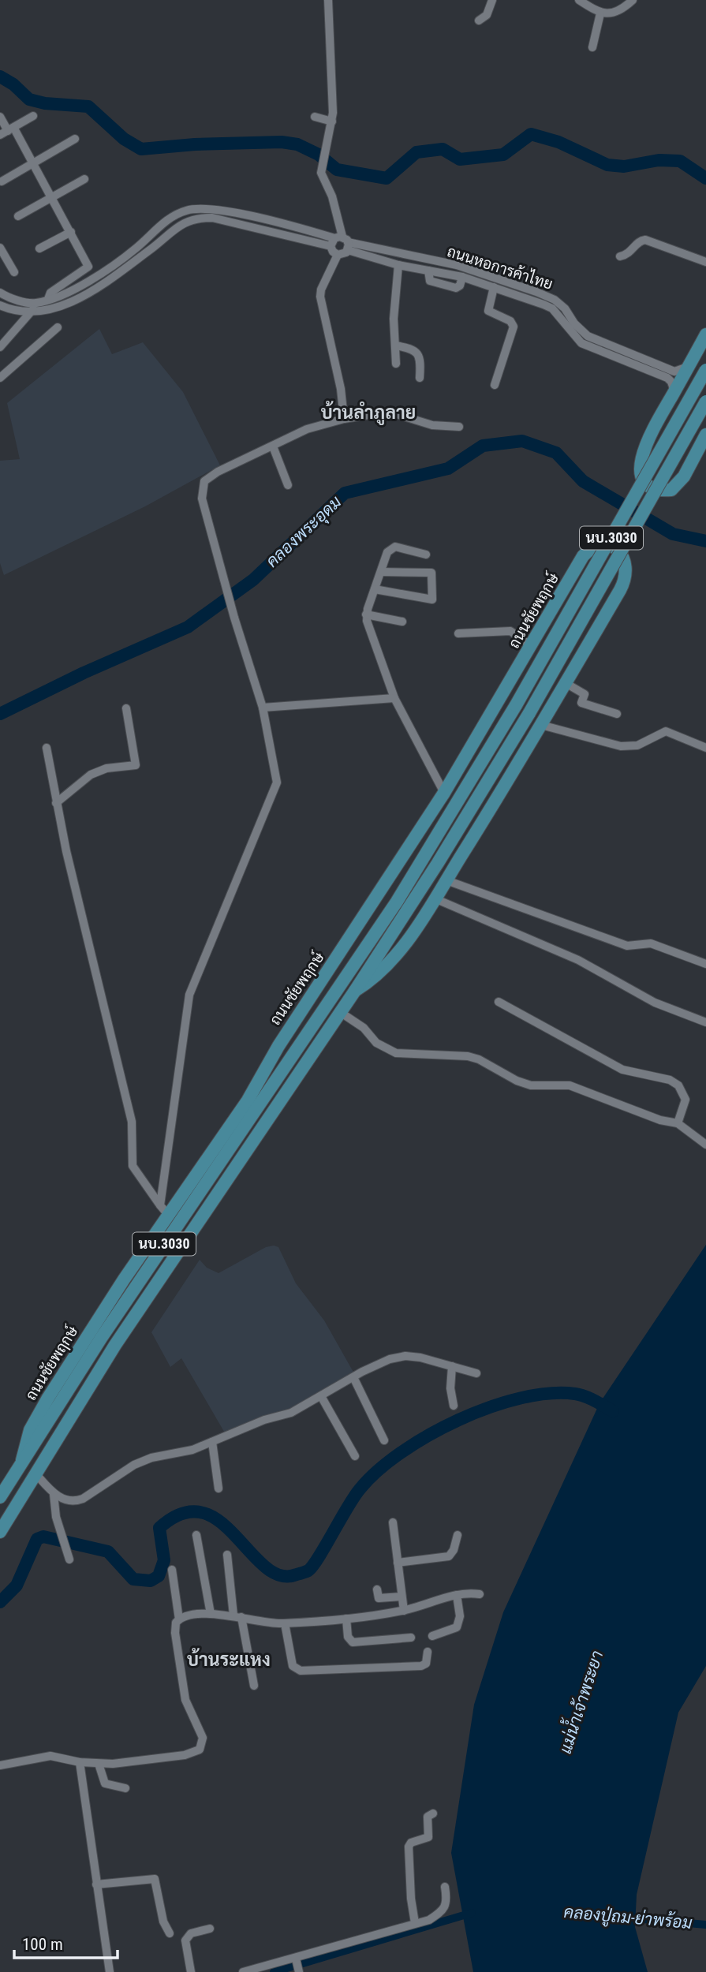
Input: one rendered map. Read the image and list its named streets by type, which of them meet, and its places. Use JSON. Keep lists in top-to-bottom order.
{
  "streets": {
    "main road": ["นบ.3030", "ถนนชัยพฤกษ์"],
    "street": ["ถนนหอการค้าไทย"]
  },
  "districts": ["บ้านลำภูลาย", "บ้านระแหง"],
  "water": ["คลองพระอุดม", "แม่น้ำเจ้าพระยา", "คลองปู่ถม-ย่าพร้อม"],
  "scale_bar": "100 m"
}
